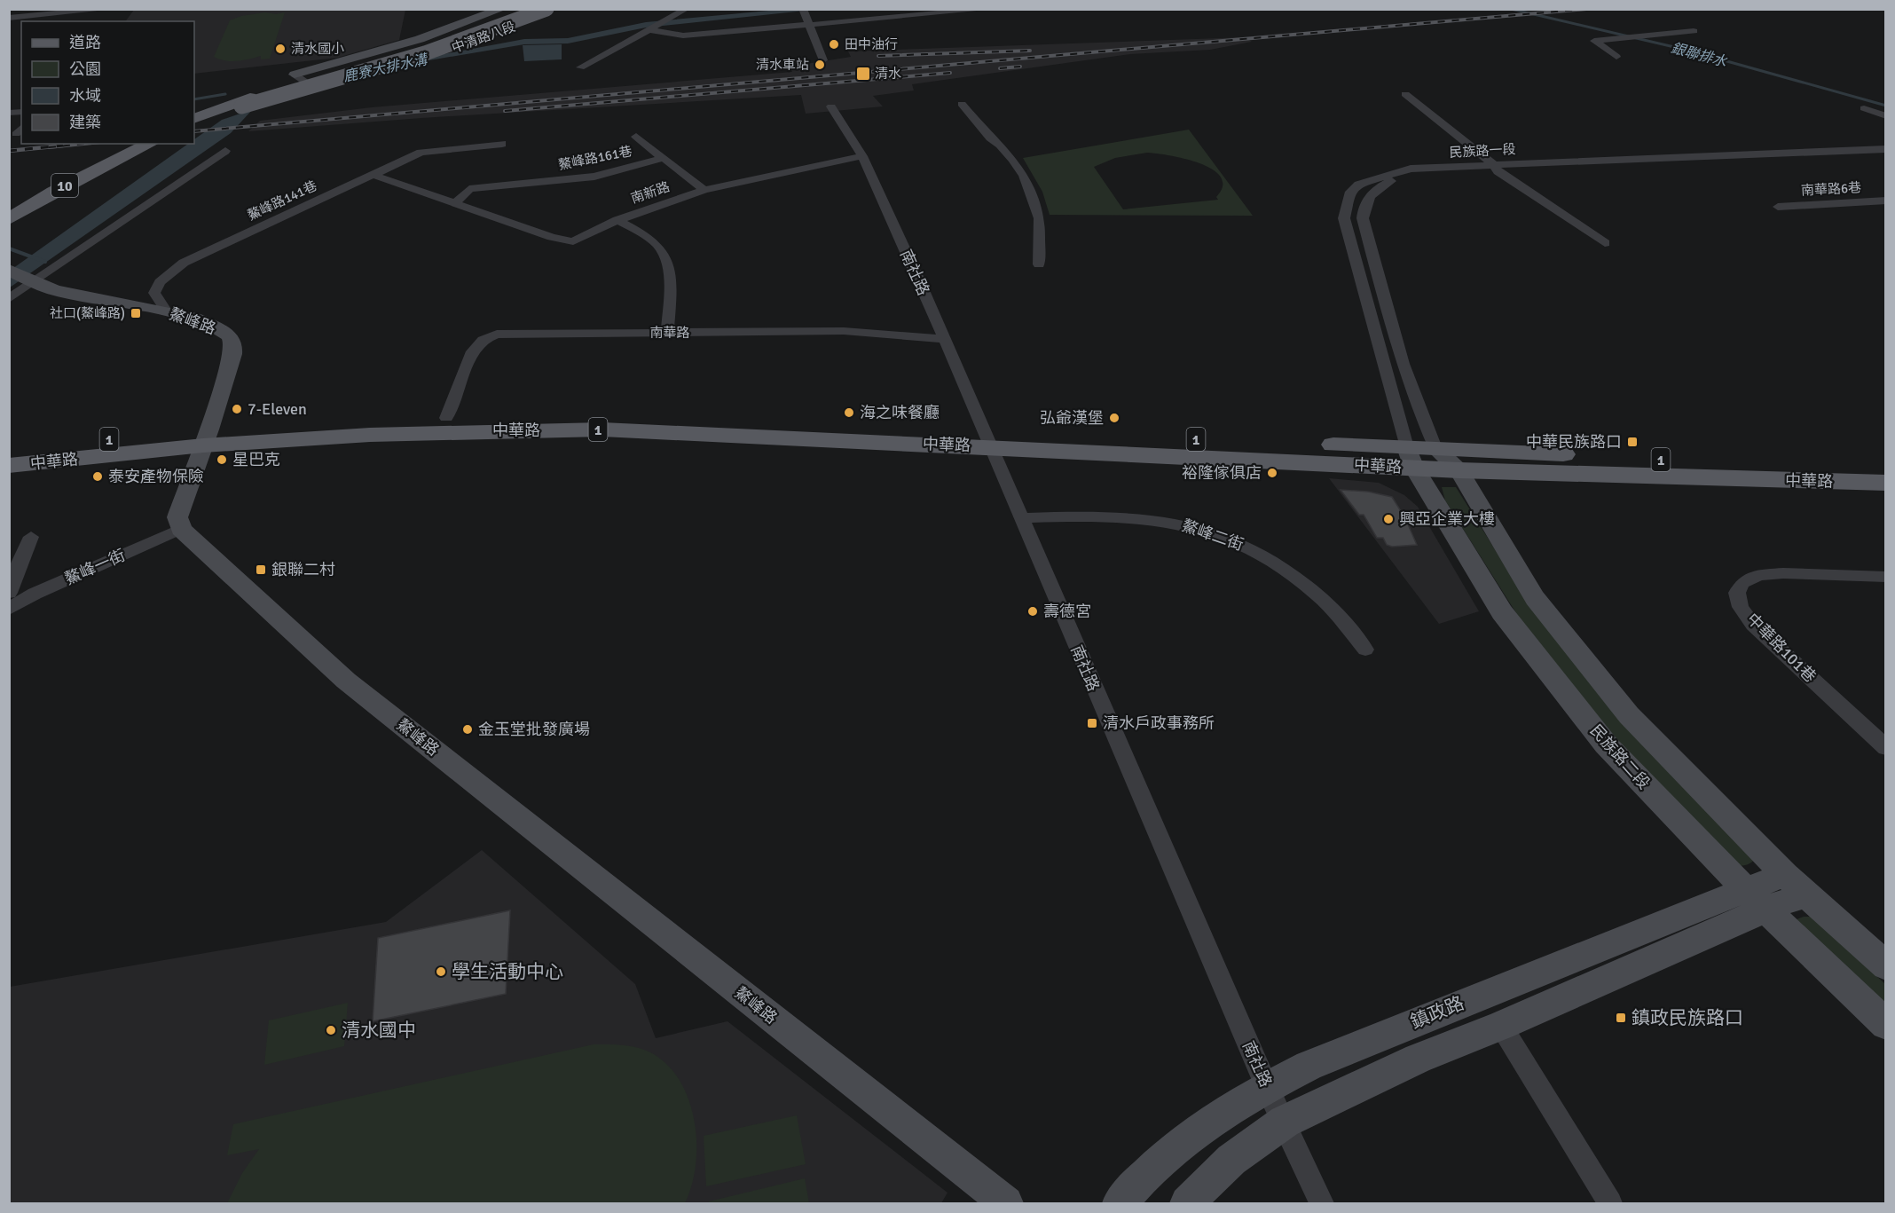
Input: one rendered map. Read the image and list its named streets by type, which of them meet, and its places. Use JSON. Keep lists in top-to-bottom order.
{
  "streets": {
    "main road": ["10", "1", "中華路"],
    "street": [
      "中清路八段",
      "民族路一段",
      "鰲峰路161巷",
      "南華路6巷",
      "南新路",
      "鰲峰路141巷",
      "南社路",
      "鰲峰路",
      "南華路",
      "鰲峰二街",
      "鰲峰一街",
      "中華路101巷",
      "民族路二段",
      "鎮政路"
    ]
  },
  "crossings": [
    ["民族路一段", "中華路"],
    ["民族路一段", "民族路二段"],
    ["鰲峰路161巷", "南新路"],
    ["南新路", "南社路"],
    ["鰲峰路141巷", "鰲峰路"],
    ["南社路", "南華路"],
    ["南社路", "中華路"],
    ["南社路", "鰲峰二街"],
    ["南社路", "鎮政路"],
    ["鰲峰路", "中華路"],
    ["鰲峰路", "鰲峰一街"],
    ["南華路", "中華路"],
    ["中華路", "民族路二段"],
    ["民族路二段", "鎮政路"]
  ],
  "water": ["銀聯排水", "鹿寮大排水溝"],
  "places": {
    "other": [
      "田中油行",
      "清水國小",
      "清水車站",
      "7-Eleven",
      "海之味餐廳",
      "弘爺漢堡",
      "星巴克",
      "裕隆傢俱店",
      "泰安產物保險",
      "興亞企業大樓",
      "壽德宮",
      "金玉堂批發廣場",
      "學生活動中心",
      "清水國中"
    ],
    "transit": [
      "清水",
      "社口(鰲峰路)",
      "中華民族路口",
      "銀聯二村",
      "清水戶政事務所",
      "鎮政民族路口"
    ]
  },
  "legend": [
    "道路",
    "公園",
    "水域",
    "建築"
  ]
}
